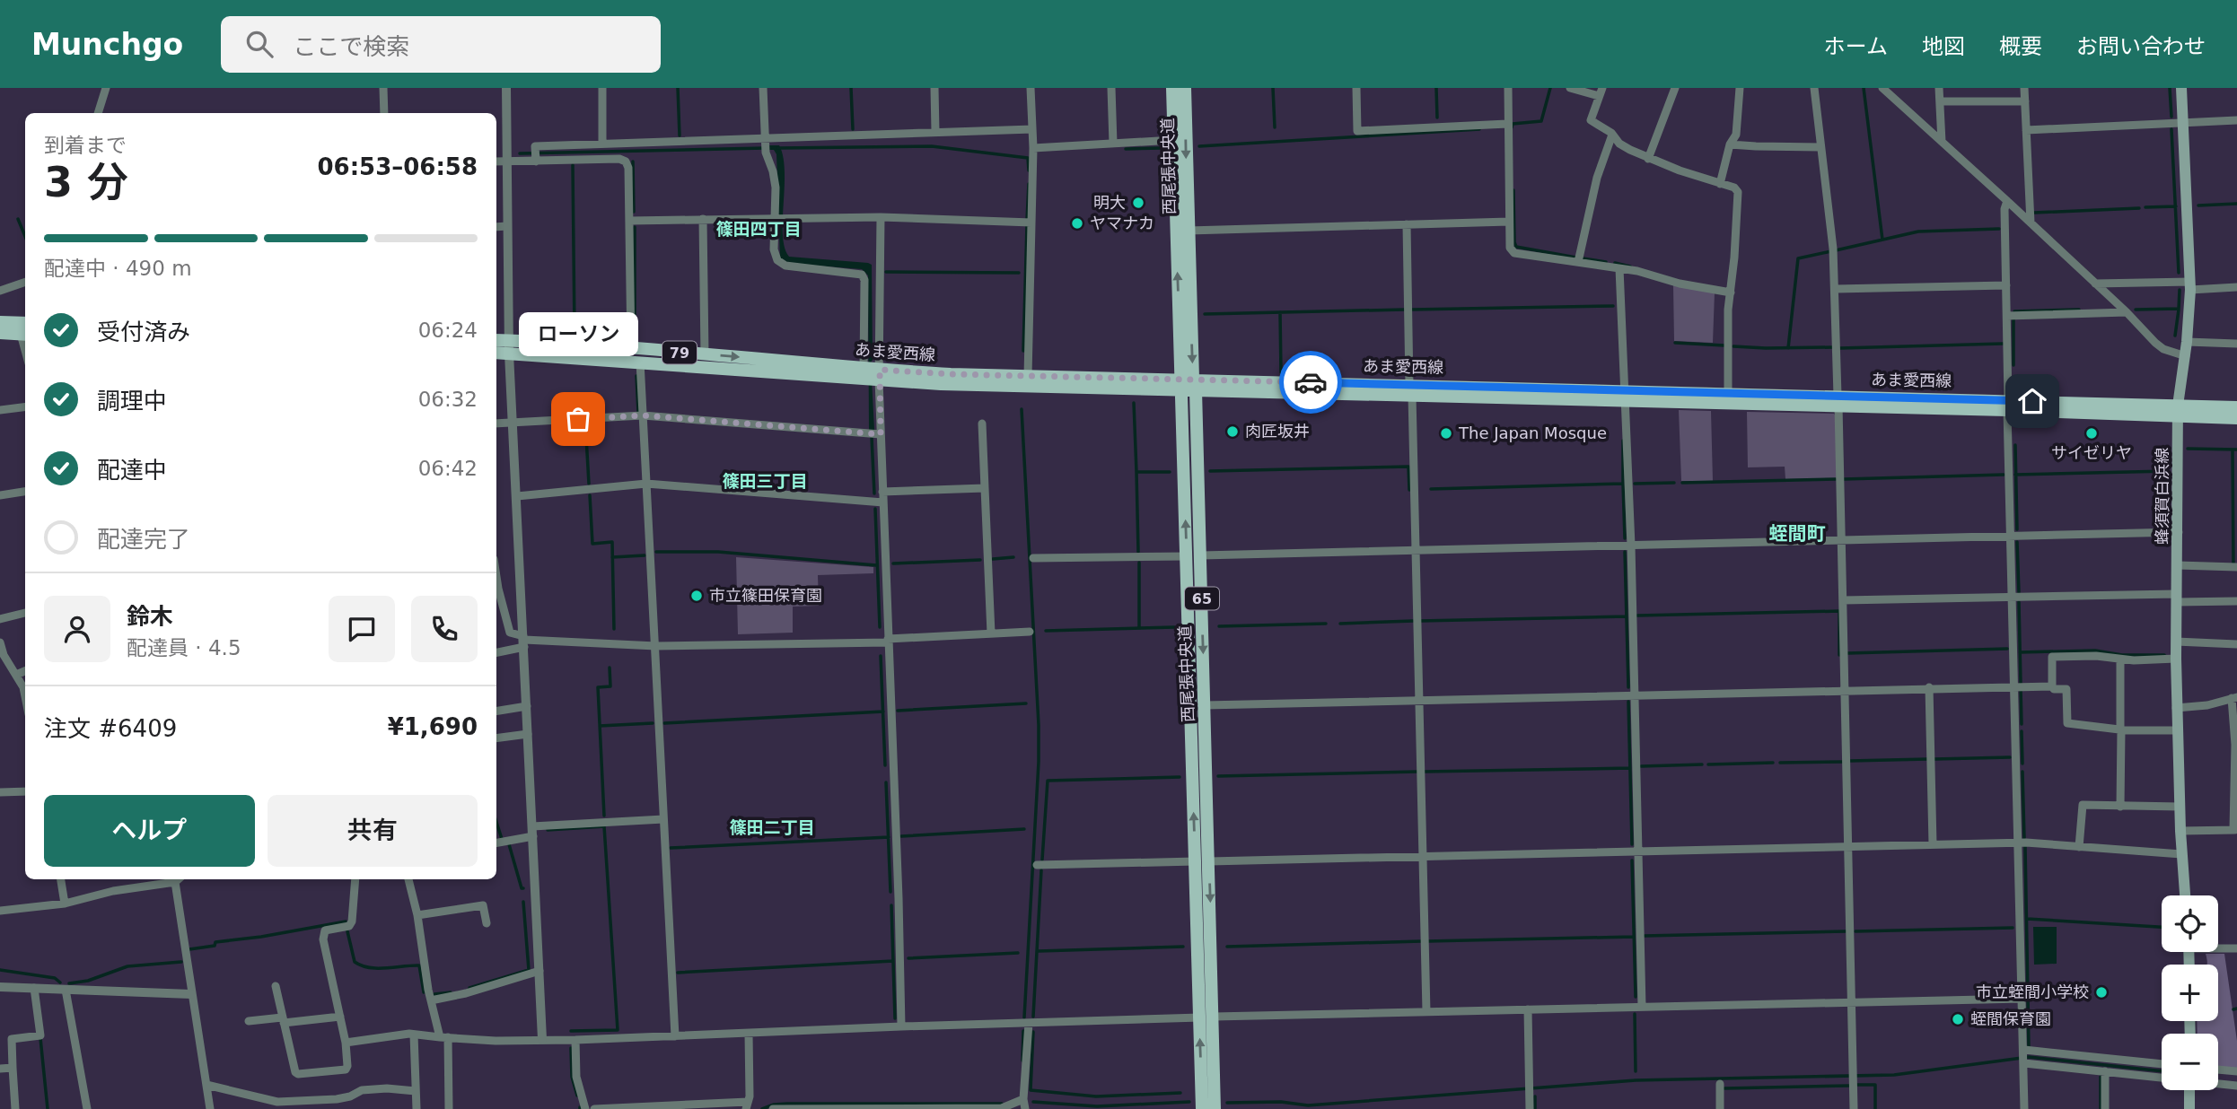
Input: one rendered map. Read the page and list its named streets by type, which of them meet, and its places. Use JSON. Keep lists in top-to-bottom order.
{
  "streets": {
    "main road": [
      "西尾張中央道",
      "79",
      "あま愛西線",
      "蜂須賀白浜線",
      "65"
    ]
  },
  "crossings": [
    ["西尾張中央道", "あま愛西線"],
    ["あま愛西線", "蜂須賀白浜線"]
  ],
  "districts": [
    "篠田四丁目",
    "篠田三丁目",
    "蛭間町",
    "篠田二丁目"
  ],
  "places": [
    "明大",
    "ヤマナカ",
    "ローソン",
    "肉匠坂井",
    "The Japan Mosque",
    "サイゼリヤ",
    "市立篠田保育園",
    "市立蛭間小学校",
    "蛭間保育園"
  ],
  "page": {
    "header": "Munchgo",
    "search": "ここで検索",
    "nav": [
      "ホーム",
      "地図",
      "概要",
      "お問い合わせ"
    ],
    "heading": ["3 分", "到着まで", "06:53–06:58"],
    "panel": [
      "鈴木",
      "配達員 · 4.5",
      "注文 #6409",
      "¥1,690"
    ],
    "bar": "配達中 · 490 m",
    "list": [
      ["受付済み", "06:24"],
      ["調理中", "06:32"],
      ["配達中", "06:42"],
      "配達完了"
    ],
    "bubble": "ローソン",
    "buttons": ["ヘルプ", "共有"],
    "map_buttons": ["+", "−"]
  }
}
